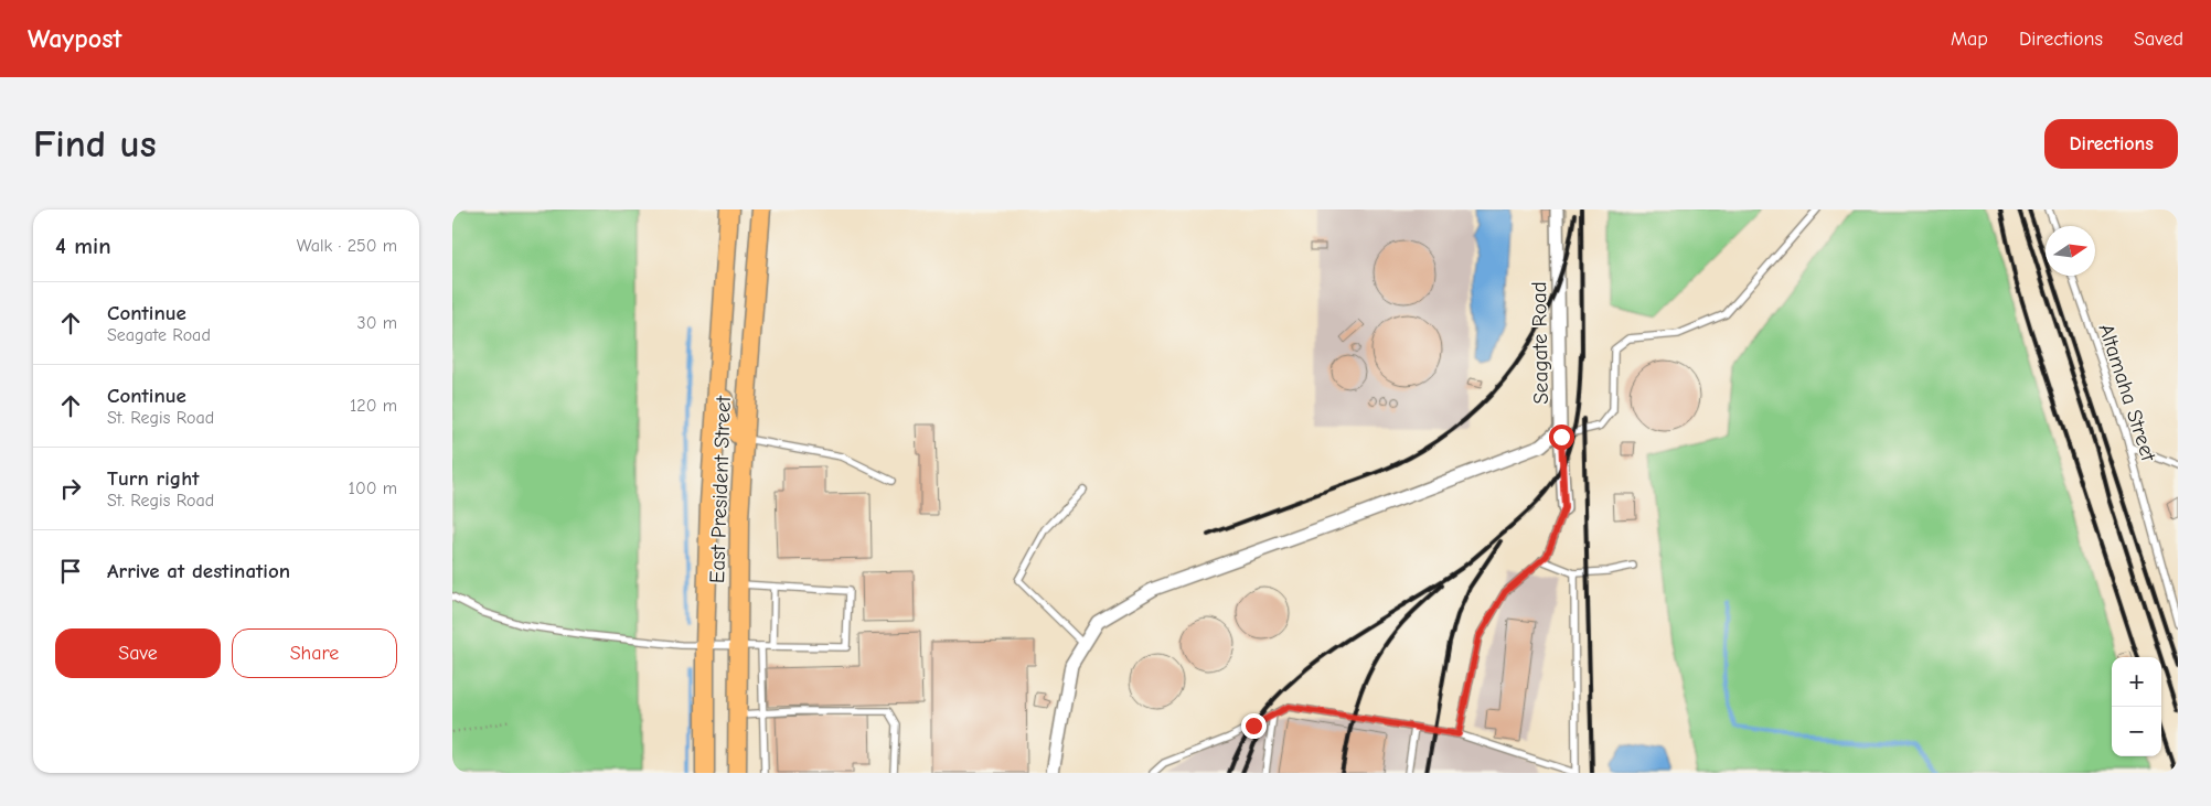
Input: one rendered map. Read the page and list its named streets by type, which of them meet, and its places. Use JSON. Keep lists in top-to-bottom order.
{
  "streets": {
    "main road": ["East President Street"],
    "street": ["Seagate Road"],
    "lane": ["Altamaha Street"]
  },
  "north": "right",
  "page": {
    "header": "Waypost",
    "nav": ["Map", "Directions", "Saved"],
    "buttons": [
      "Directions",
      ["Save", "Share"]
    ],
    "title": "Find us",
    "heading": ["4 min", "Walk · 250 m"],
    "list": [
      ["Continue", "Seagate Road", "30 m"],
      ["Continue", "St. Regis Road", "120 m"],
      ["Turn right", "St. Regis Road", "100 m"],
      "Arrive at destination"
    ],
    "map_buttons": ["+", "−"]
  }
}
